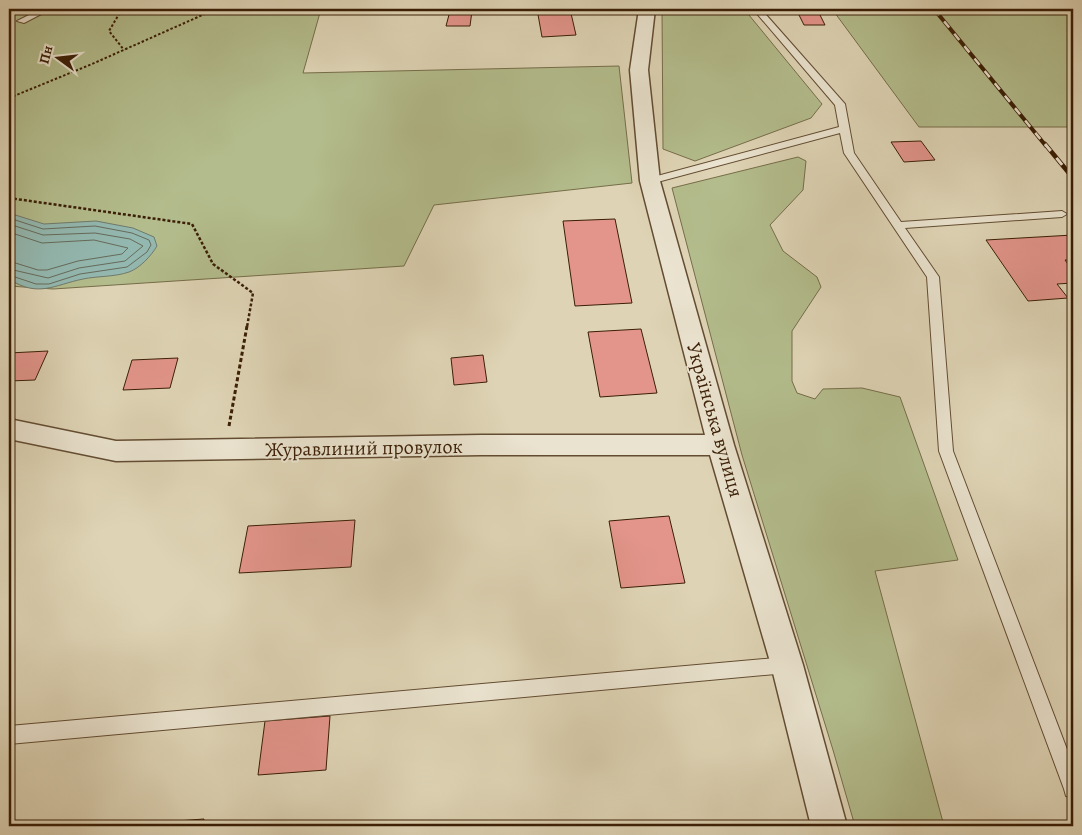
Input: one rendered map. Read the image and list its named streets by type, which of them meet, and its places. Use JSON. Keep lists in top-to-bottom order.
{
  "streets": {
    "street": ["Українська вулиця", "Журавлиний провулок"]
  },
  "crossings": [
    ["Українська вулиця", "Журавлиний провулок"]
  ],
  "north": "left"
}
